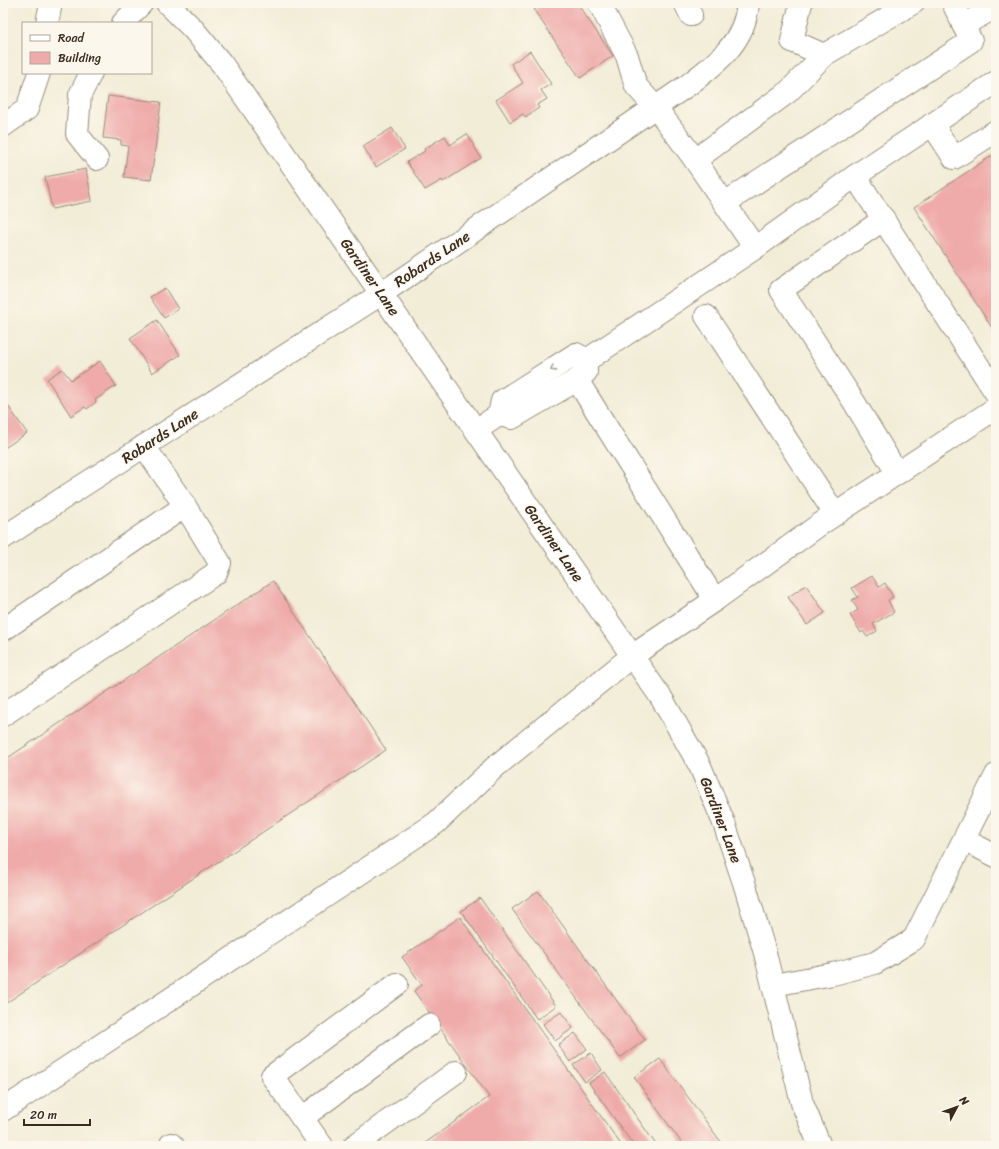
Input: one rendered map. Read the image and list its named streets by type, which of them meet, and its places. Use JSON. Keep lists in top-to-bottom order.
{
  "streets": {
    "street": ["Robards Lane", "Gardiner Lane"]
  },
  "crossings": [
    ["Robards Lane", "Gardiner Lane"]
  ],
  "legend": ["Road", "Building"],
  "scale_bar": "20 m",
  "north": "top right"
}
